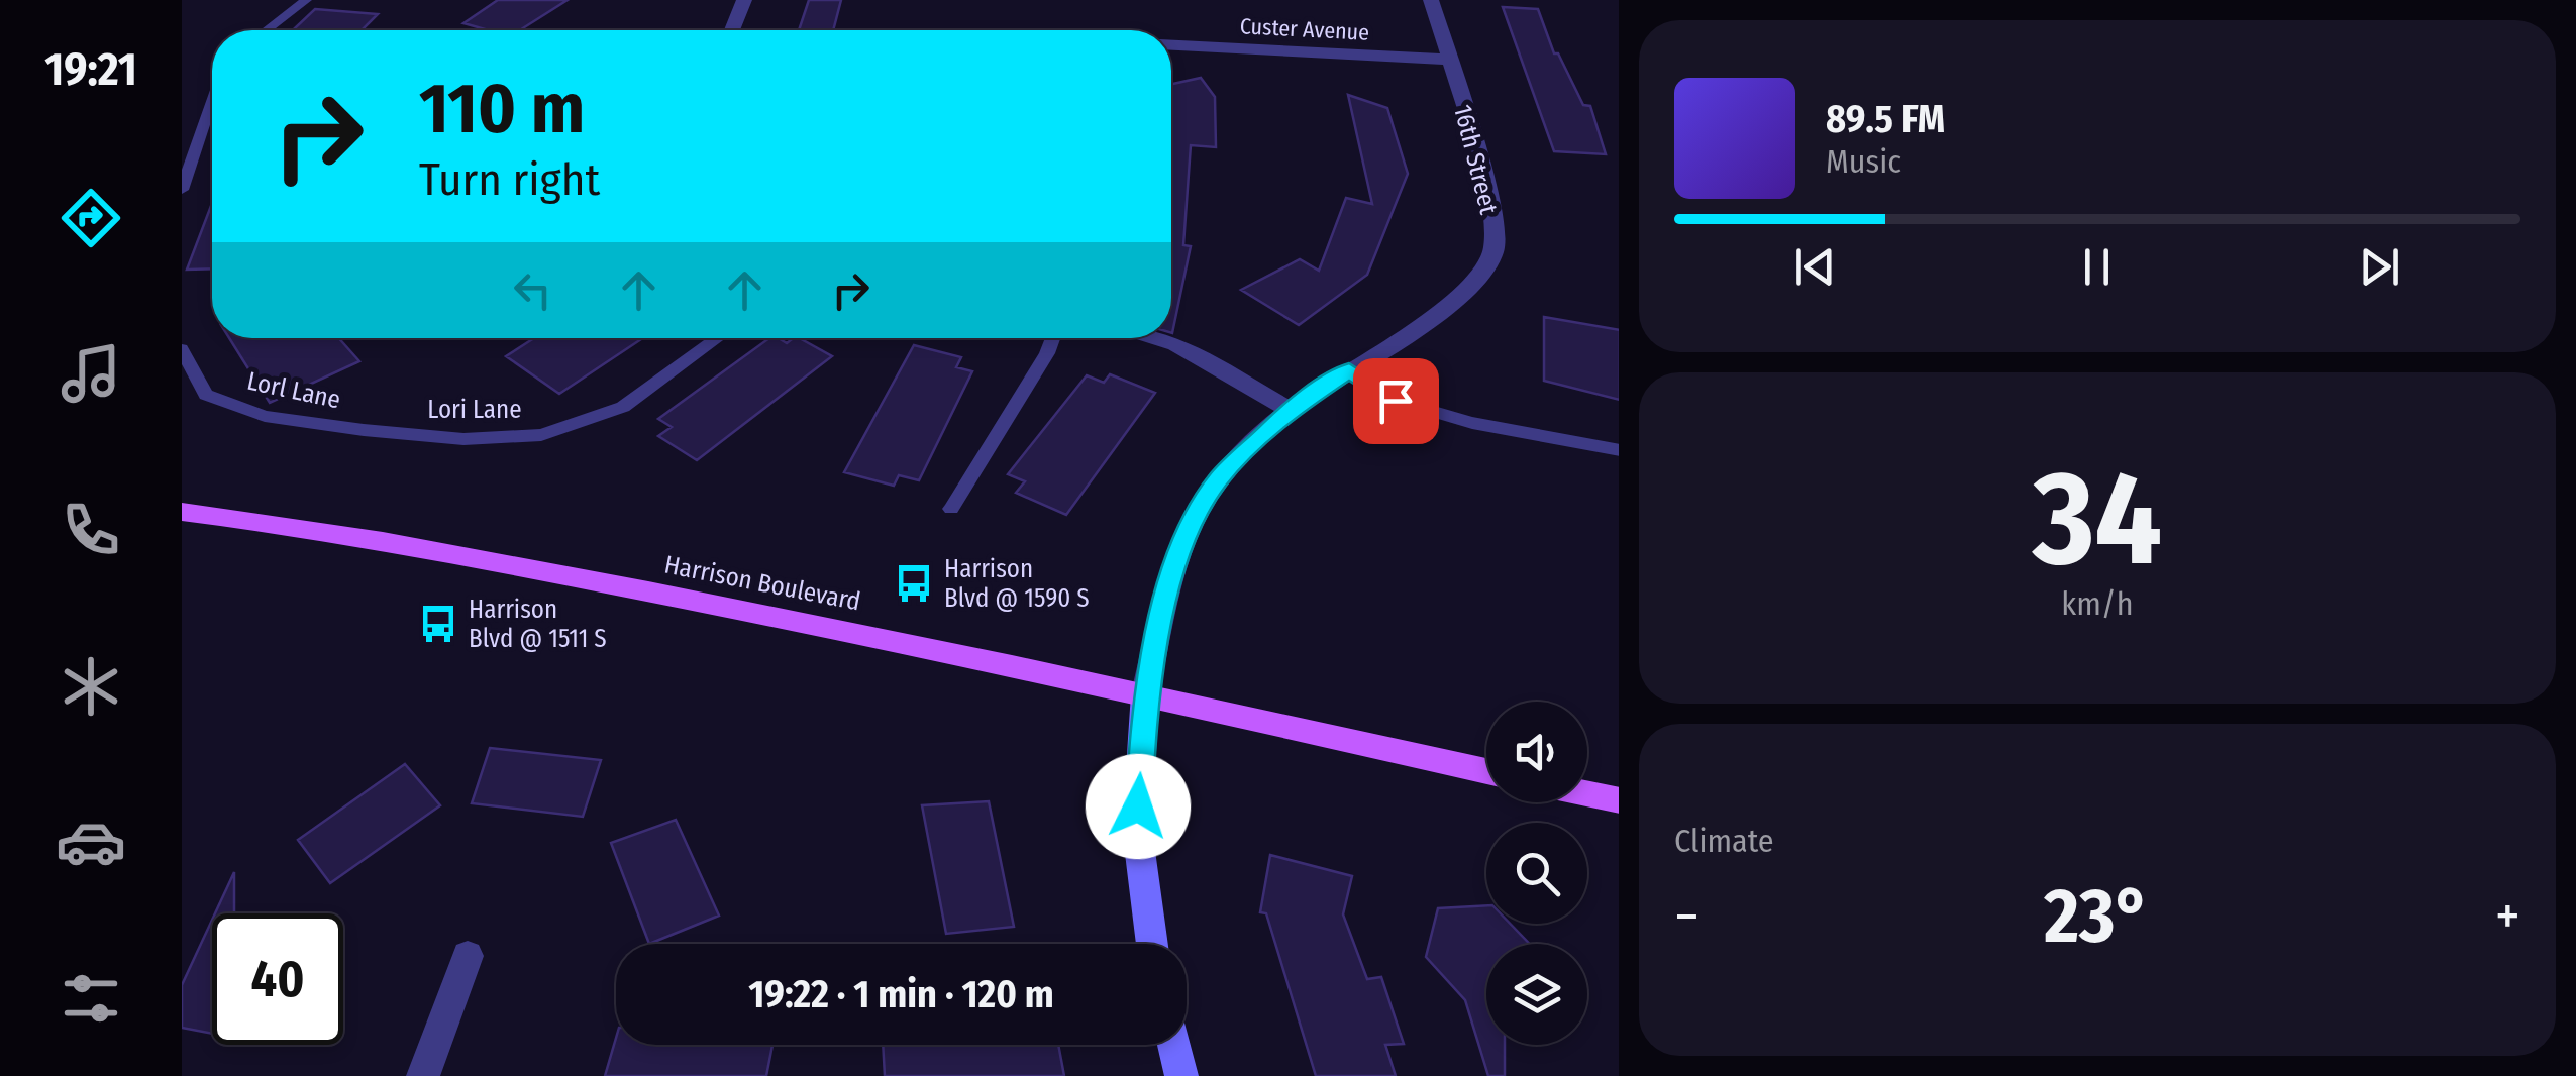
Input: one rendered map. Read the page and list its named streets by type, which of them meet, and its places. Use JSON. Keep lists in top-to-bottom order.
{
  "streets": {
    "main road": ["Harrison Boulevard"],
    "street": ["Custer Avenue", "16th Street"],
    "lane": ["Lorl Lane", "Lori Lane"]
  },
  "crossings": [
    ["Custer Avenue", "16th Street"],
    ["16th Street", "Harrison Boulevard"],
    ["Lorl Lane", "Lori Lane"]
  ],
  "places": {
    "bus stop": ["Harrison Blvd @ 1590 S", "Harrison Blvd @ 1511 S"]
  },
  "page": {
    "tabs": "19:21",
    "turn": ["110 m", "Turn right"],
    "song": ["89.5 FM", "Music"],
    "tile": [
      ["34", "km/h"],
      "Climate"
    ],
    "heat": ["−", "23°", "+"],
    "limit": "40",
    "trip": "19:22 · 1 min · 120 m"
  }
}
